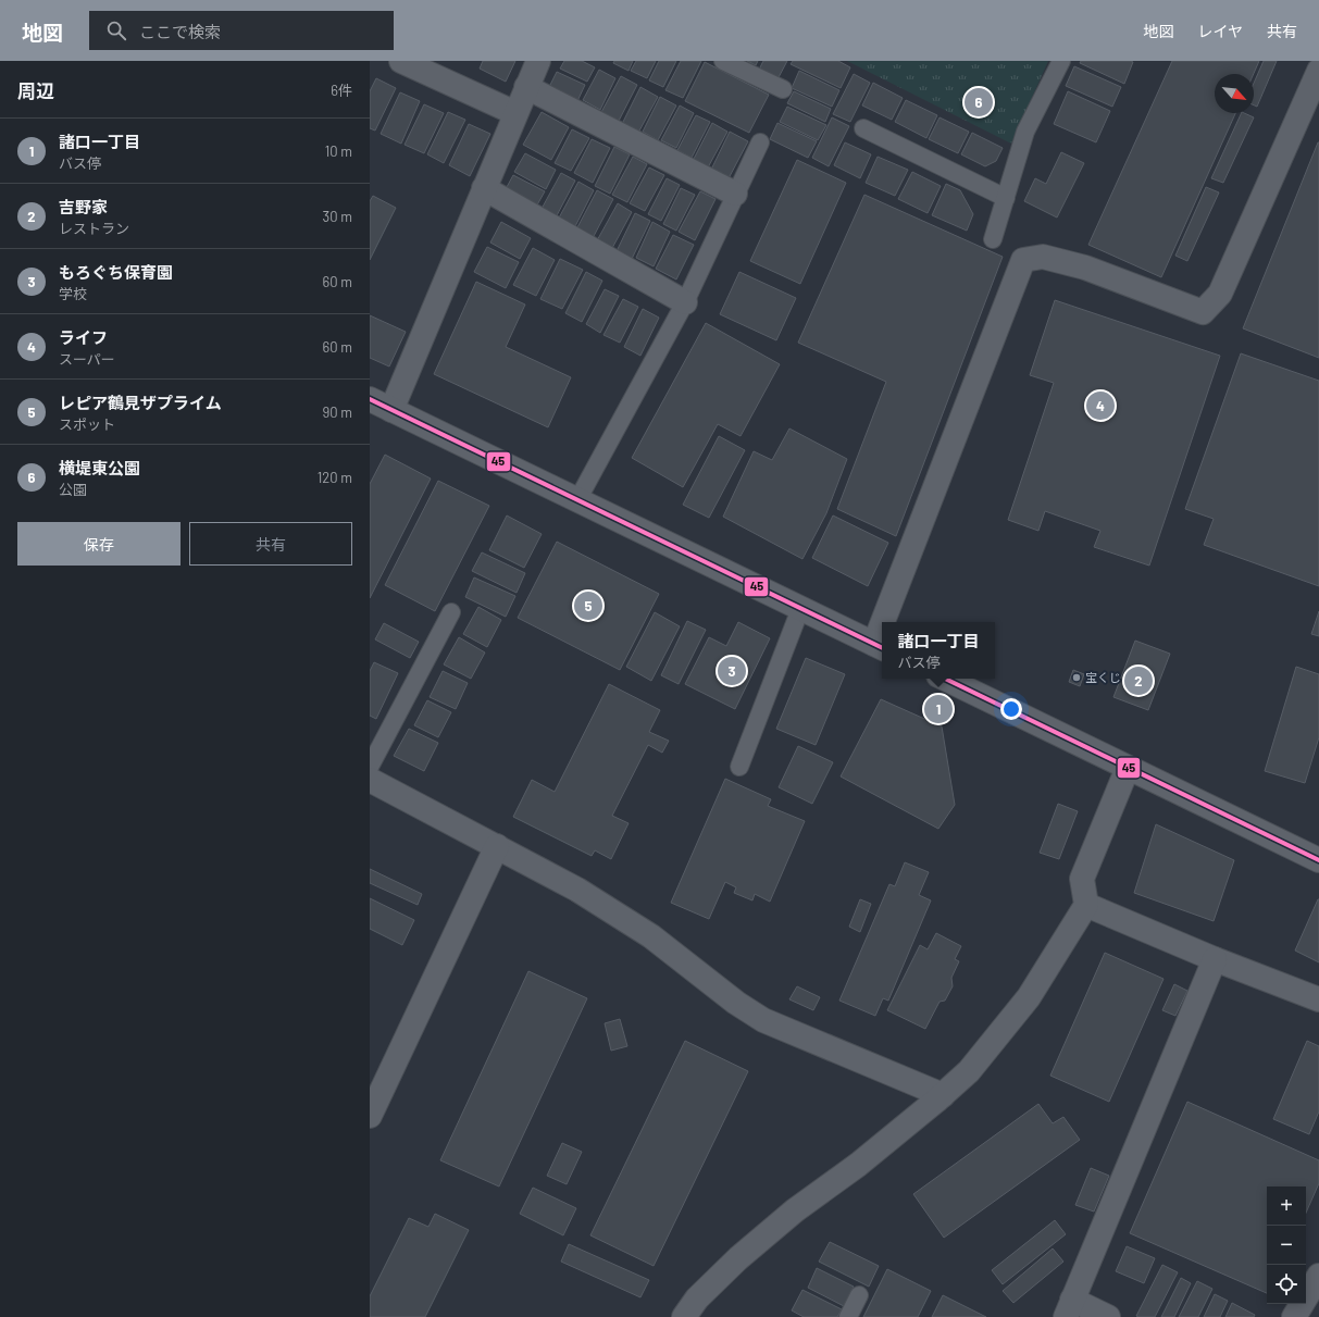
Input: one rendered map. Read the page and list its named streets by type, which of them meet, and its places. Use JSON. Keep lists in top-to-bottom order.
{
  "places": ["宝くじ"],
  "lines": ["transit line 45"],
  "north": "bottom right",
  "page": {
    "header": "地図",
    "search": "ここで検索",
    "nav": ["地図", "レイヤ", "共有"],
    "heading": ["周辺", "6件"],
    "pins": [
      "6",
      "4",
      "5",
      "3",
      "2",
      "1"
    ],
    "list": [
      {
        "mark": "1",
        "name": "諸口一丁目",
        "note": "バス停",
        "value": "10 m"
      },
      {
        "mark": "2",
        "name": "吉野家",
        "note": "レストラン",
        "value": "30 m"
      },
      {
        "mark": "3",
        "name": "もろぐち保育園",
        "note": "学校",
        "value": "60 m"
      },
      {
        "mark": "4",
        "name": "ライフ",
        "note": "スーパー",
        "value": "60 m"
      },
      {
        "mark": "5",
        "name": "レピア鶴見ザプライム",
        "note": "スポット",
        "value": "90 m"
      },
      {
        "mark": "6",
        "name": "横堤東公園",
        "note": "公園",
        "value": "120 m"
      }
    ],
    "buttons": ["保存", "共有"],
    "popup": ["諸口一丁目", "バス停"],
    "map_buttons": ["+", "−"]
  }
}
